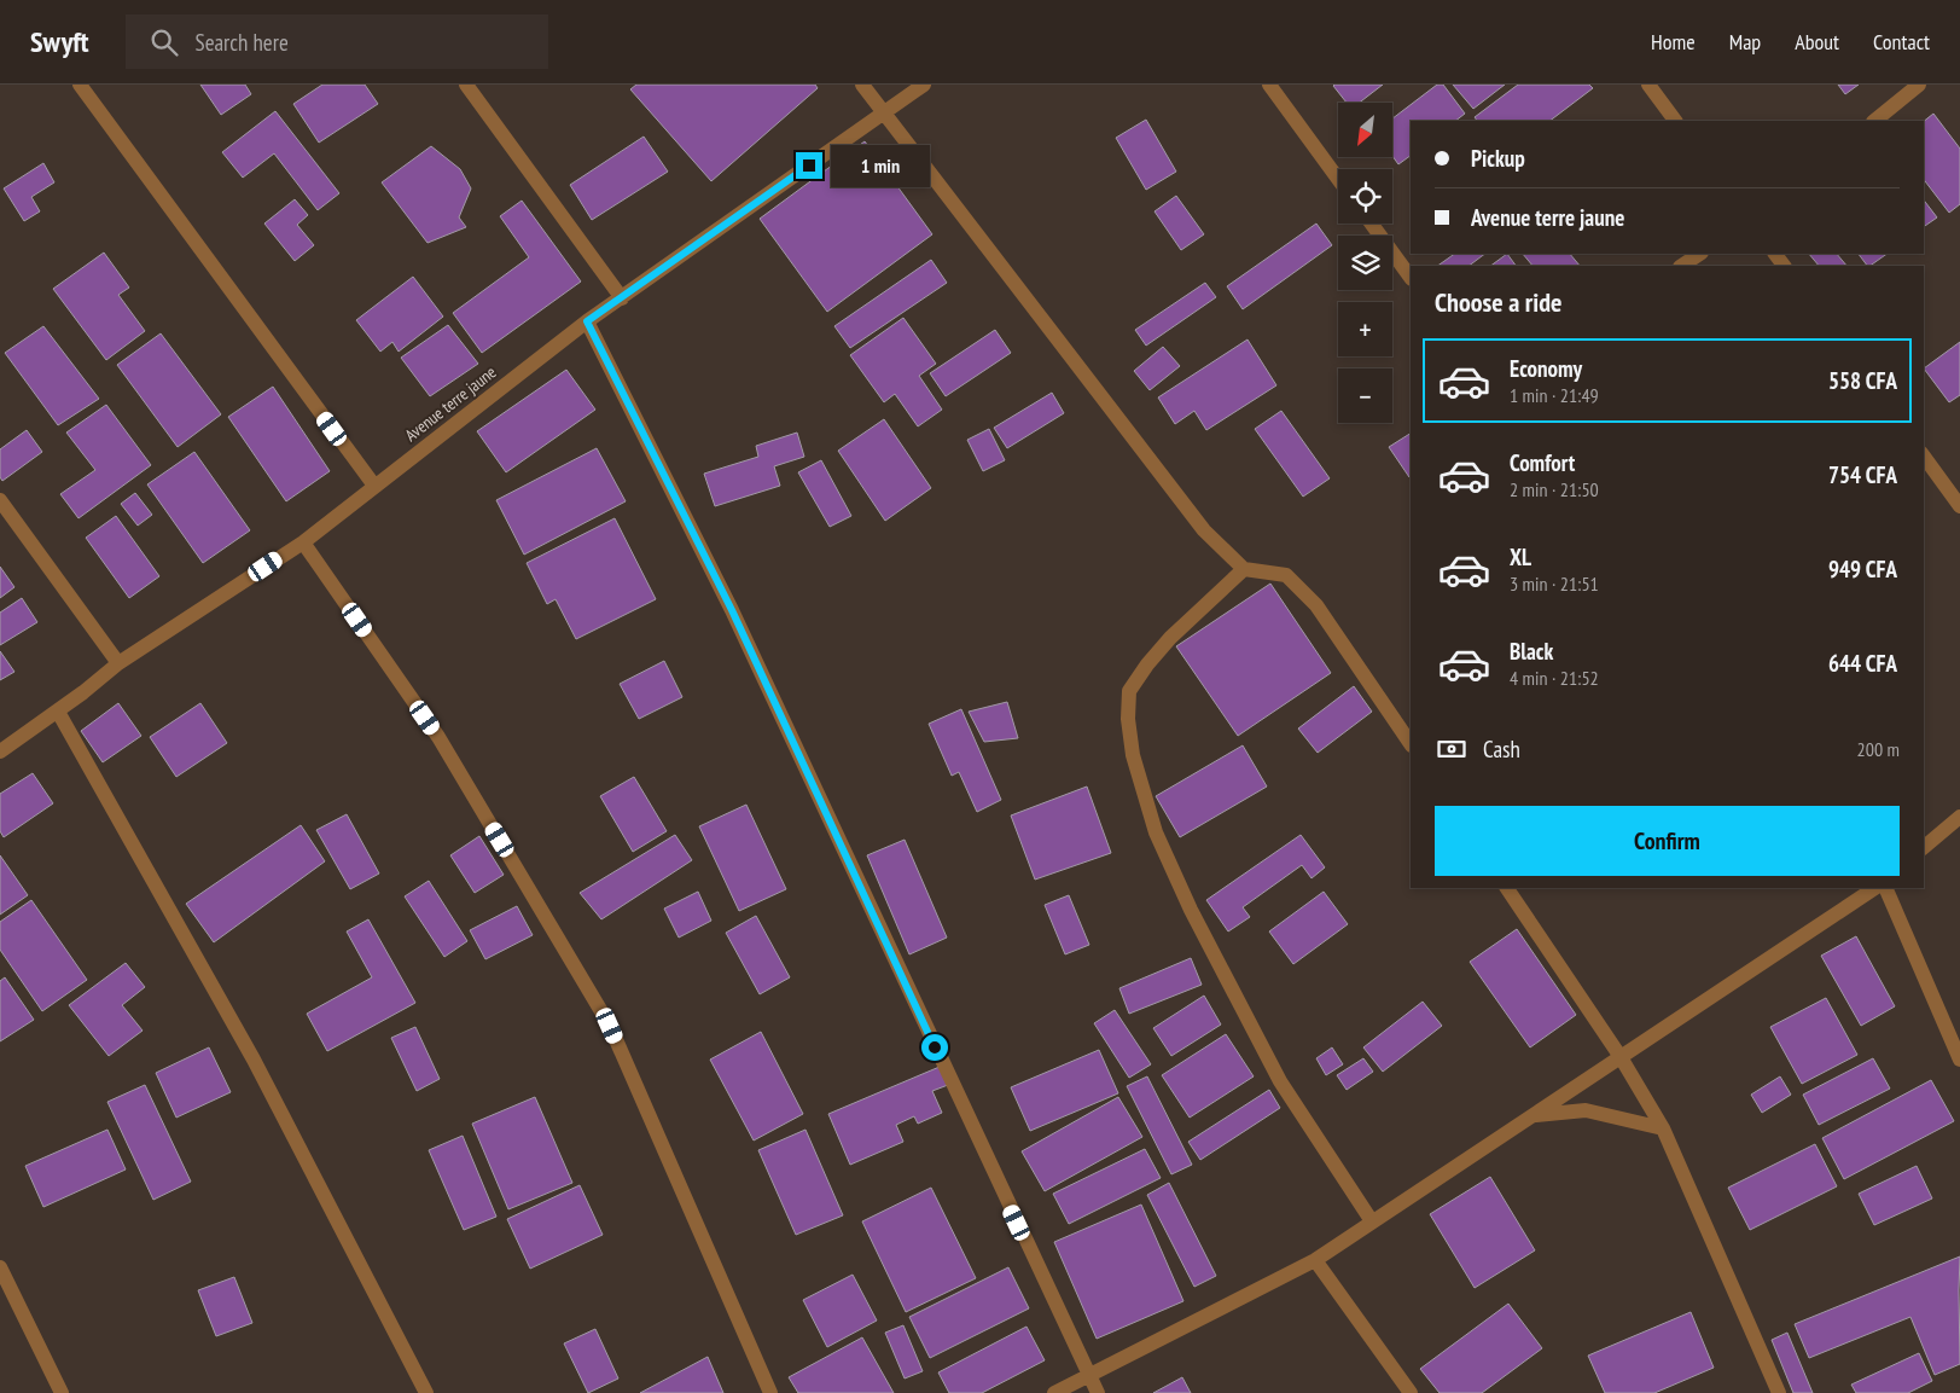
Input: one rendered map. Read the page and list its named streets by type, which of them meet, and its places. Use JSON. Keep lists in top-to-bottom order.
{
  "streets": {
    "street": ["Avenue terre jaune"]
  },
  "north": "bottom left",
  "page": {
    "header": "Swyft",
    "search": "Search here",
    "nav": [
      "Home",
      "Map",
      "About",
      "Contact"
    ],
    "map_buttons": ["+", "−"],
    "banner": ["Pickup", "Avenue terre jaune"],
    "bubble": "1 min",
    "heading": "Choose a ride",
    "list": [
      {
        "name": "Economy",
        "note": "1 min · 21:49",
        "value": "558 CFA"
      },
      {
        "name": "Comfort",
        "note": "2 min · 21:50",
        "value": "754 CFA"
      },
      {
        "name": "XL",
        "note": "3 min · 21:51",
        "value": "949 CFA"
      },
      {
        "name": "Black",
        "note": "4 min · 21:52",
        "value": "644 CFA"
      }
    ],
    "pay": ["Cash", "200 m"],
    "buttons": "Confirm"
  }
}
